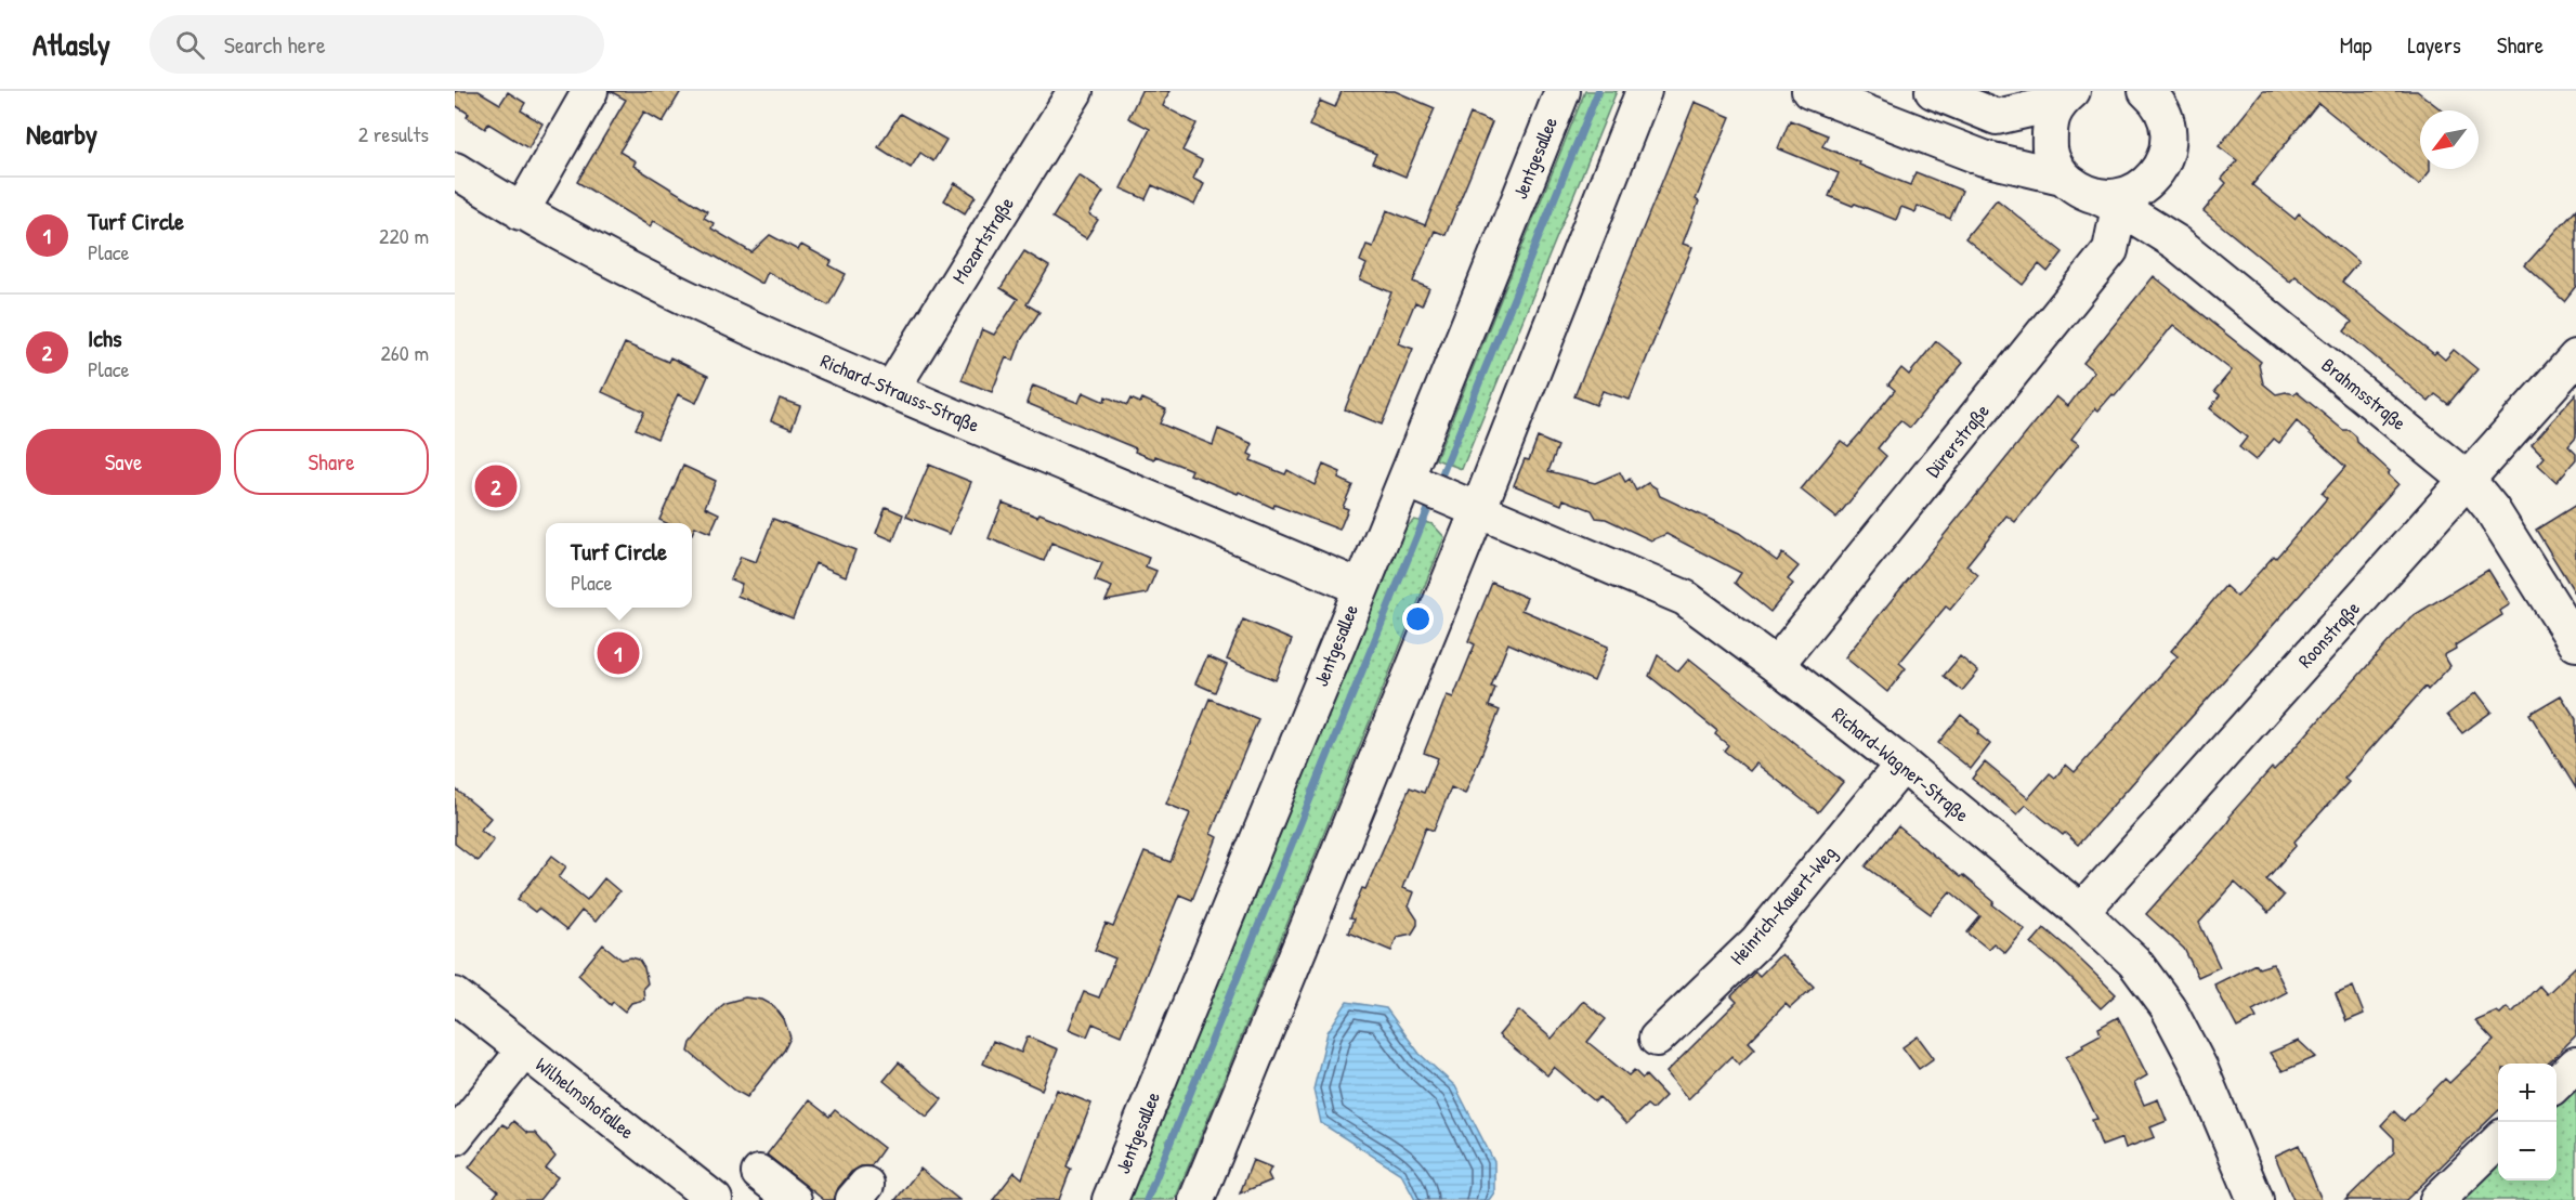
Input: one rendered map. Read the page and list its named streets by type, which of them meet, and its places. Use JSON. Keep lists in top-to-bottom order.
{
  "streets": {
    "street": [
      "Jentgesallee",
      "Mozartstraße",
      "Richard-Strauss-Straße",
      "Brahmsstraße",
      "Dürerstraße",
      "Roonstraße",
      "Richard-Wagner-Straße",
      "Heinrich-Kauert-Weg",
      "Wilhelmshofallee"
    ]
  },
  "crossings": [
    ["Jentgesallee", "Richard-Strauss-Straße"],
    ["Jentgesallee", "Richard-Wagner-Straße"],
    ["Mozartstraße", "Richard-Strauss-Straße"],
    ["Brahmsstraße", "Dürerstraße"],
    ["Brahmsstraße", "Roonstraße"],
    ["Dürerstraße", "Richard-Wagner-Straße"],
    ["Roonstraße", "Richard-Wagner-Straße"],
    ["Richard-Wagner-Straße", "Heinrich-Kauert-Weg"]
  ],
  "north": "bottom left",
  "page": {
    "header": "Atlasly",
    "search": "Search here",
    "nav": ["Map", "Layers", "Share"],
    "heading": ["Nearby", "2 results"],
    "list": [
      {
        "mark": "1",
        "name": "Turf Circle",
        "note": "Place",
        "value": "220 m"
      },
      {
        "mark": "2",
        "name": "Ichs",
        "note": "Place",
        "value": "260 m"
      }
    ],
    "buttons": ["Save", "Share"],
    "pins": ["2", "1"],
    "popup": ["Turf Circle", "Place"],
    "map_buttons": ["+", "−"]
  }
}
